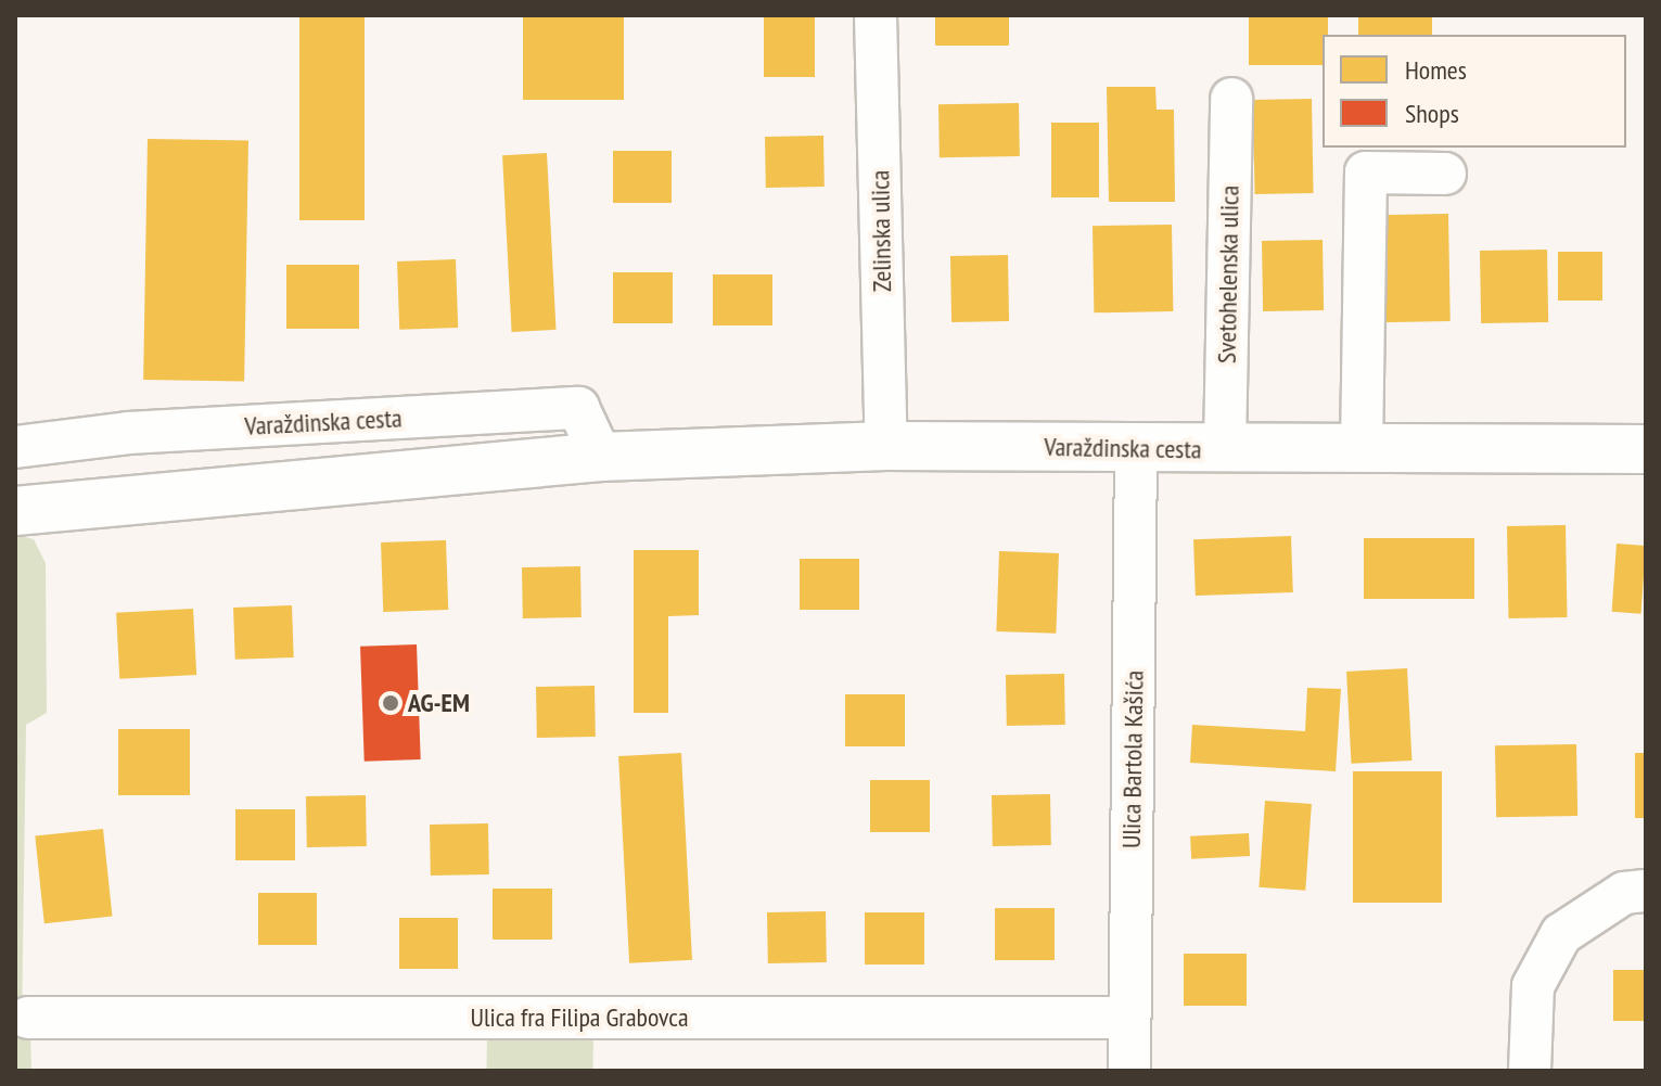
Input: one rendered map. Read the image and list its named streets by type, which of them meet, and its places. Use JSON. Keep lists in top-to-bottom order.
{
  "streets": {
    "main road": ["Varaždinska cesta"],
    "street": [
      "Zelinska ulica",
      "Svetohelenska ulica",
      "Ulica Bartola Kašića",
      "Ulica fra Filipa Grabovca"
    ]
  },
  "crossings": [
    ["Zelinska ulica", "Varaždinska cesta"],
    ["Svetohelenska ulica", "Varaždinska cesta"],
    ["Varaždinska cesta", "Ulica Bartola Kašića"],
    ["Ulica Bartola Kašića", "Ulica fra Filipa Grabovca"]
  ],
  "places": ["AG-EM"],
  "legend": ["Homes", "Shops"]
}
